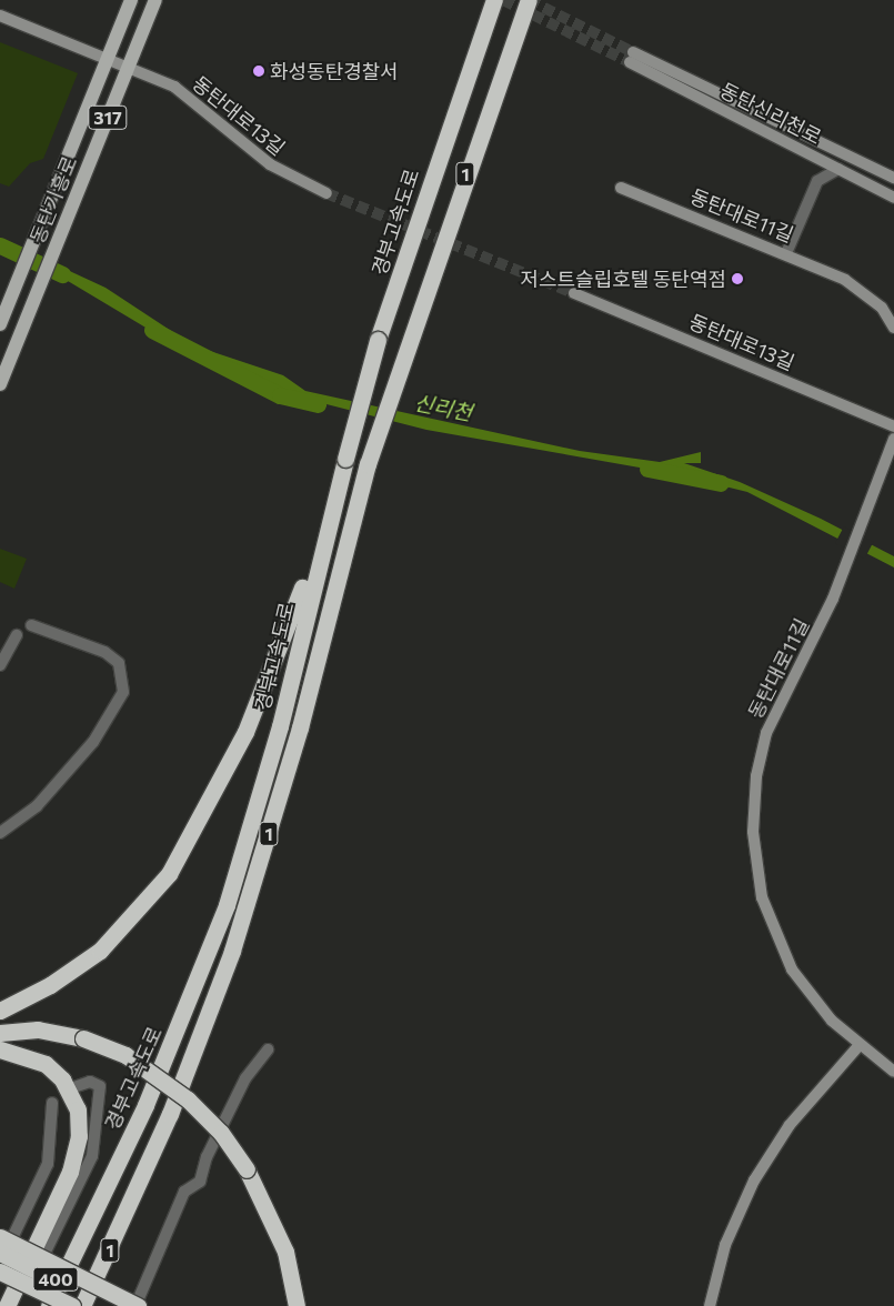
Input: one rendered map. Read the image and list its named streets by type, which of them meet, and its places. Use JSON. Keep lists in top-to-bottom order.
{
  "streets": {
    "highway": ["1", "경부고속도로", "400"],
    "main road": ["317", "동탄기흥로"],
    "street": ["동탄신리천로", "동탄대로13길", "동탄대로11길"]
  },
  "crossings": [
    ["동탄대로13길", "동탄기흥로"]
  ],
  "water": ["신리천"],
  "places": ["화성동탄경찰서", "저스트슬립호텔 동탄역점"]
}
